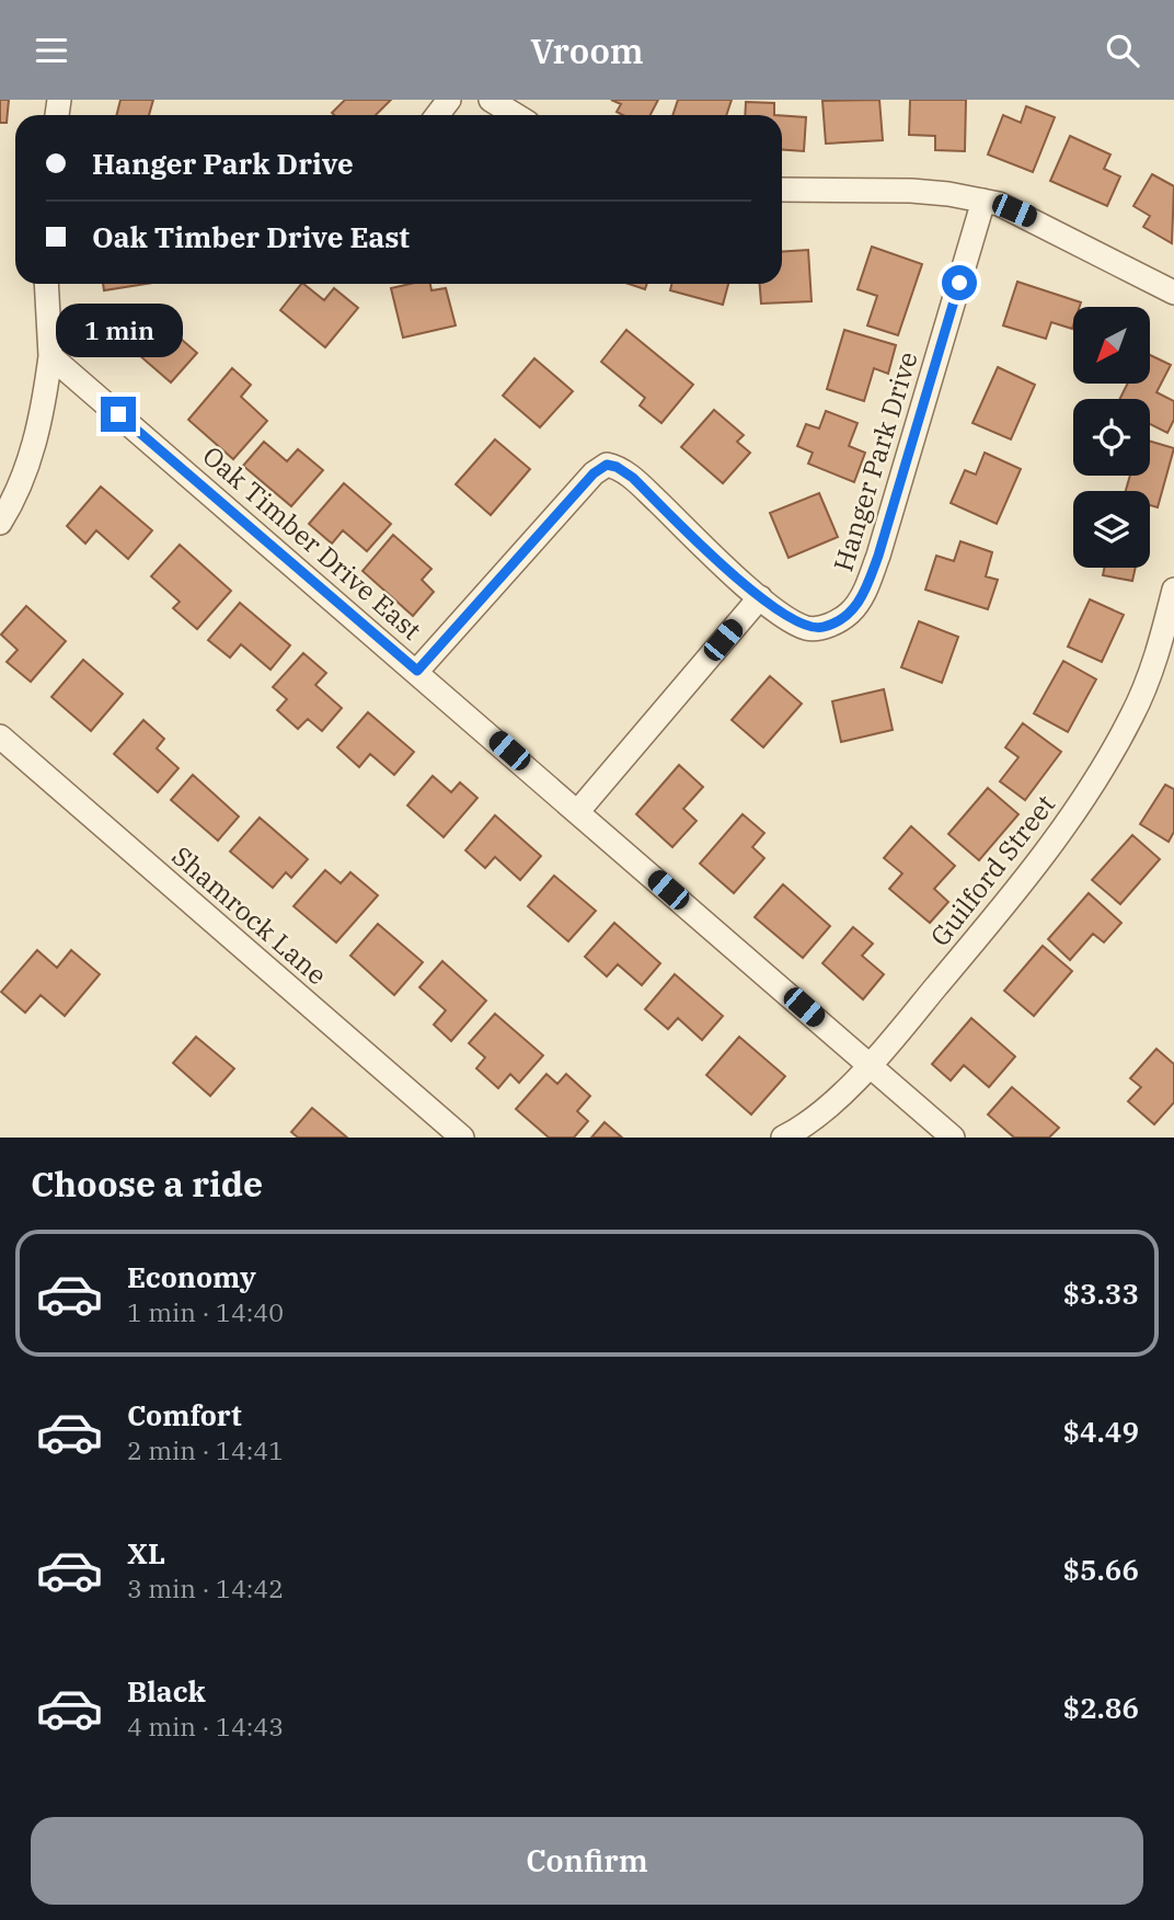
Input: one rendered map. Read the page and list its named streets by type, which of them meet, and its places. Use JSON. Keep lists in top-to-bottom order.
{
  "streets": {
    "street": [
      "Hanger Park Drive",
      "Oak Timber Drive East",
      "Guilford Street",
      "Shamrock Lane"
    ]
  },
  "crossings": [
    ["Hanger Park Drive", "Oak Timber Drive East"],
    ["Oak Timber Drive East", "Guilford Street"]
  ],
  "north": "bottom left",
  "page": {
    "header": "Vroom",
    "banner": ["Hanger Park Drive", "Oak Timber Drive East"],
    "bubble": "1 min",
    "heading": "Choose a ride",
    "list": [
      {
        "name": "Economy",
        "note": "1 min · 14:40",
        "value": "$3.33"
      },
      {
        "name": "Comfort",
        "note": "2 min · 14:41",
        "value": "$4.49"
      },
      {
        "name": "XL",
        "note": "3 min · 14:42",
        "value": "$5.66"
      },
      {
        "name": "Black",
        "note": "4 min · 14:43",
        "value": "$2.86"
      }
    ],
    "buttons": "Confirm"
  }
}
